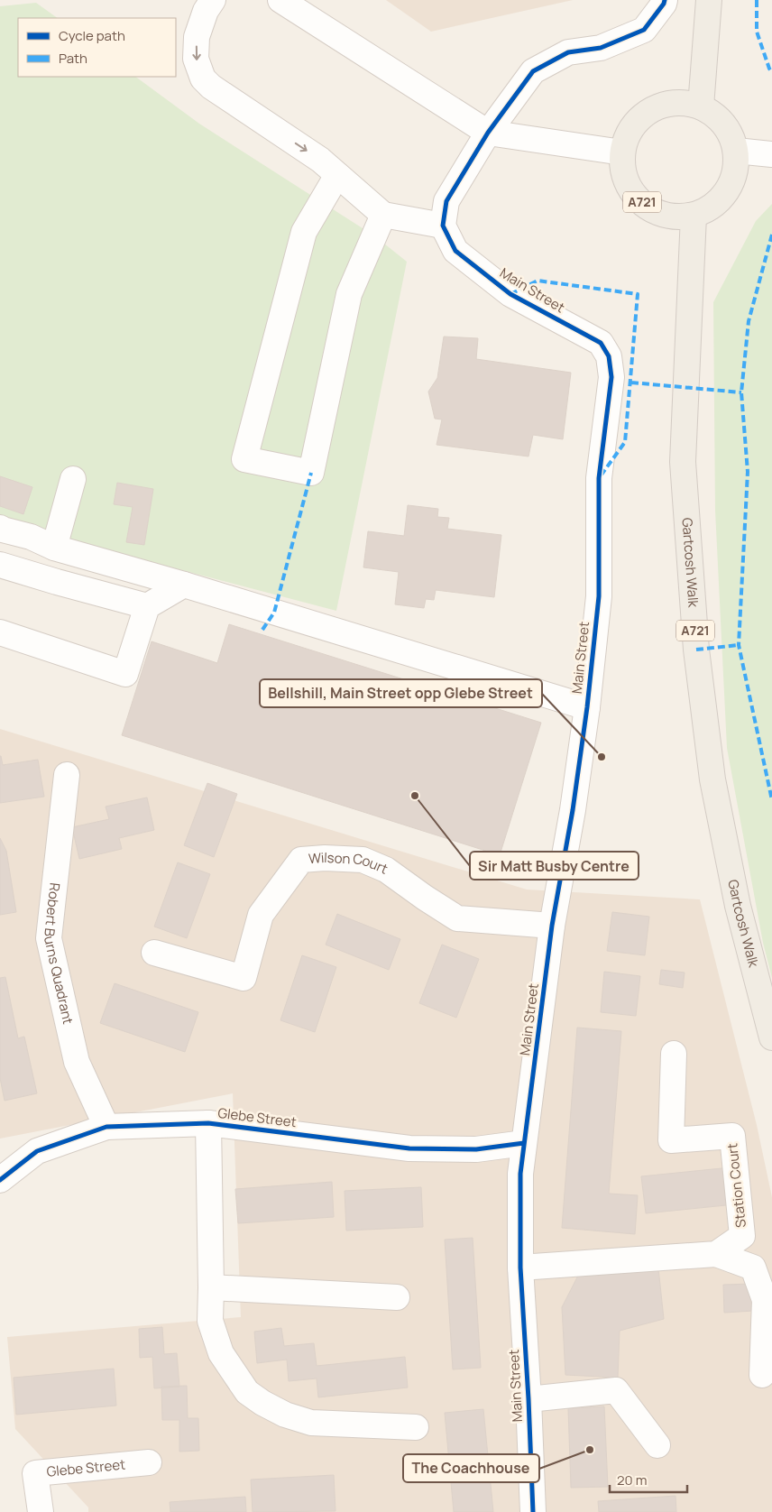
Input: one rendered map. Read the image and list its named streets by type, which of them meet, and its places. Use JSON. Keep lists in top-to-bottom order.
{
  "streets": {
    "main road": ["A721", "Gartcosh Walk"],
    "street": [
      "Main Street",
      "Wilson Court",
      "Robert Burns Quadrant",
      "Glebe Street",
      "Station Court"
    ]
  },
  "crossings": [
    ["A721", "Gartcosh Walk"],
    ["Main Street", "Wilson Court"],
    ["Main Street", "Glebe Street"],
    ["Main Street", "Station Court"],
    ["Robert Burns Quadrant", "Glebe Street"]
  ],
  "places": ["Bellshill, Main Street opp Glebe Street", "Sir Matt Busby Centre", "The Coachhouse"],
  "legend": ["Cycle path", "Path"],
  "scale_bar": "20 m"
}
